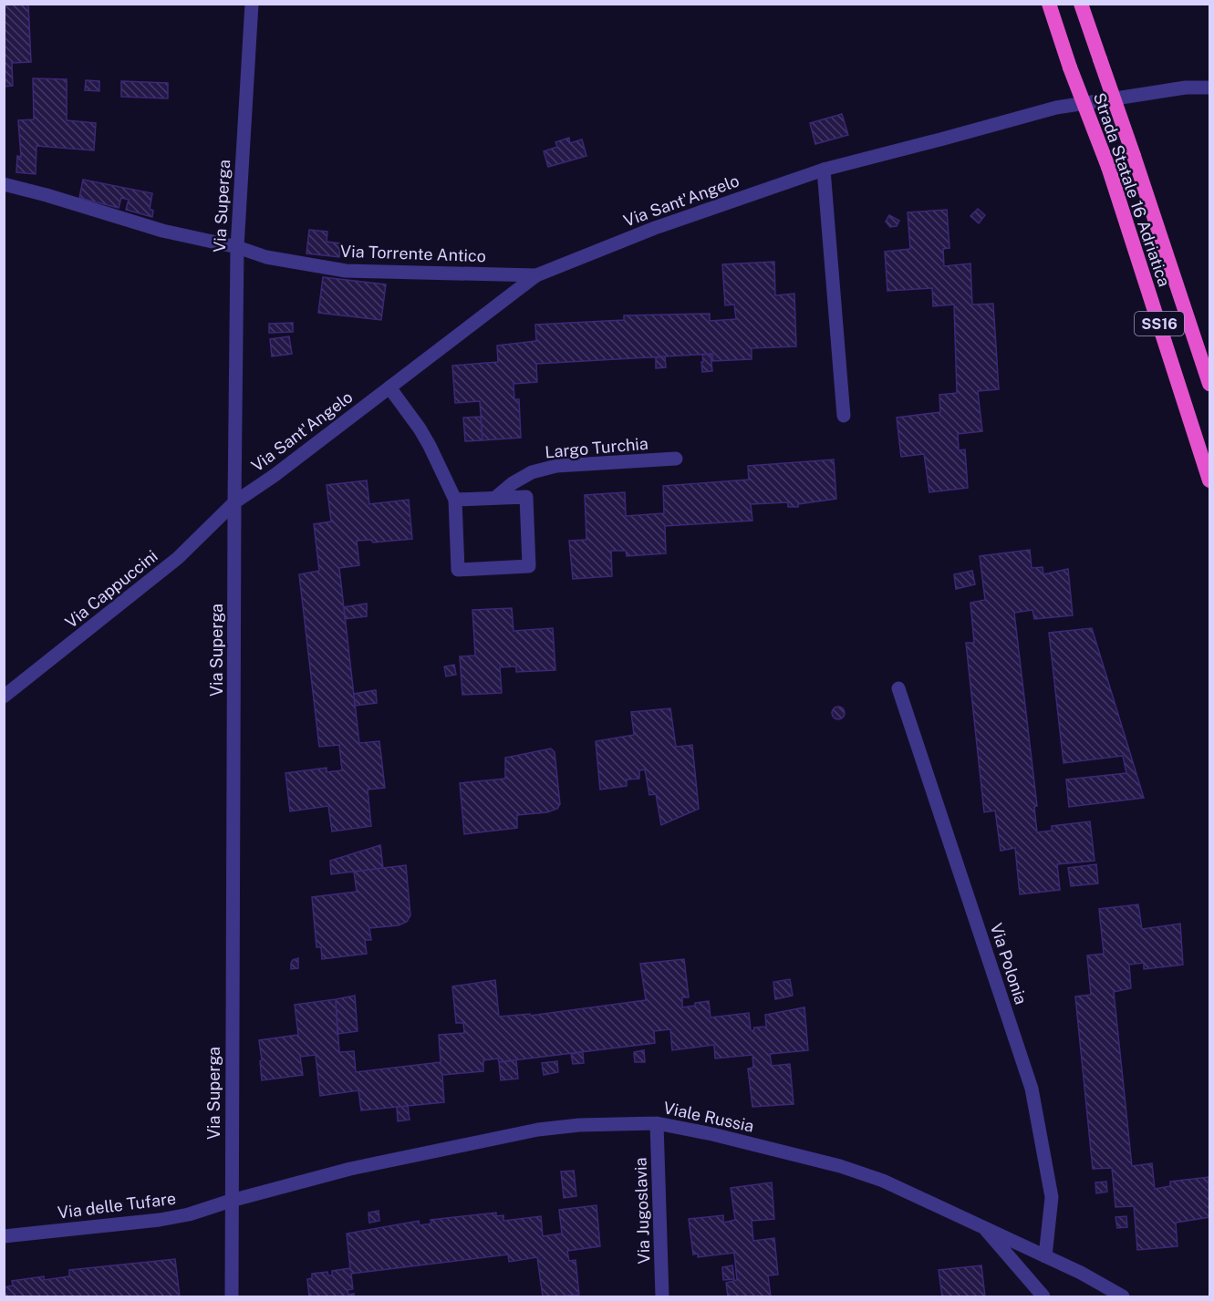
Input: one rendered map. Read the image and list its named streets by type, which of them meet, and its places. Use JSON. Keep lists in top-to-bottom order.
{
  "streets": {
    "highway": ["Strada Statale 16 Adriatica", "SS16"],
    "street": [
      "Via Sant'Angelo",
      "Via Superga",
      "Via Torrente Antico",
      "Largo Turchia",
      "Via Cappuccini",
      "Via Polonia",
      "Viale Russia",
      "Via delle Tufare",
      "Via Jugoslavia"
    ]
  },
  "crossings": [
    ["Via Sant'Angelo", "Via Superga"],
    ["Via Sant'Angelo", "Via Torrente Antico"],
    ["Via Sant'Angelo", "Via Cappuccini"],
    ["Via Superga", "Via Torrente Antico"],
    ["Via Superga", "Via Cappuccini"],
    ["Via Superga", "Viale Russia"],
    ["Via Superga", "Via delle Tufare"],
    ["Via Polonia", "Viale Russia"],
    ["Viale Russia", "Via delle Tufare"],
    ["Viale Russia", "Via Jugoslavia"]
  ]
}
